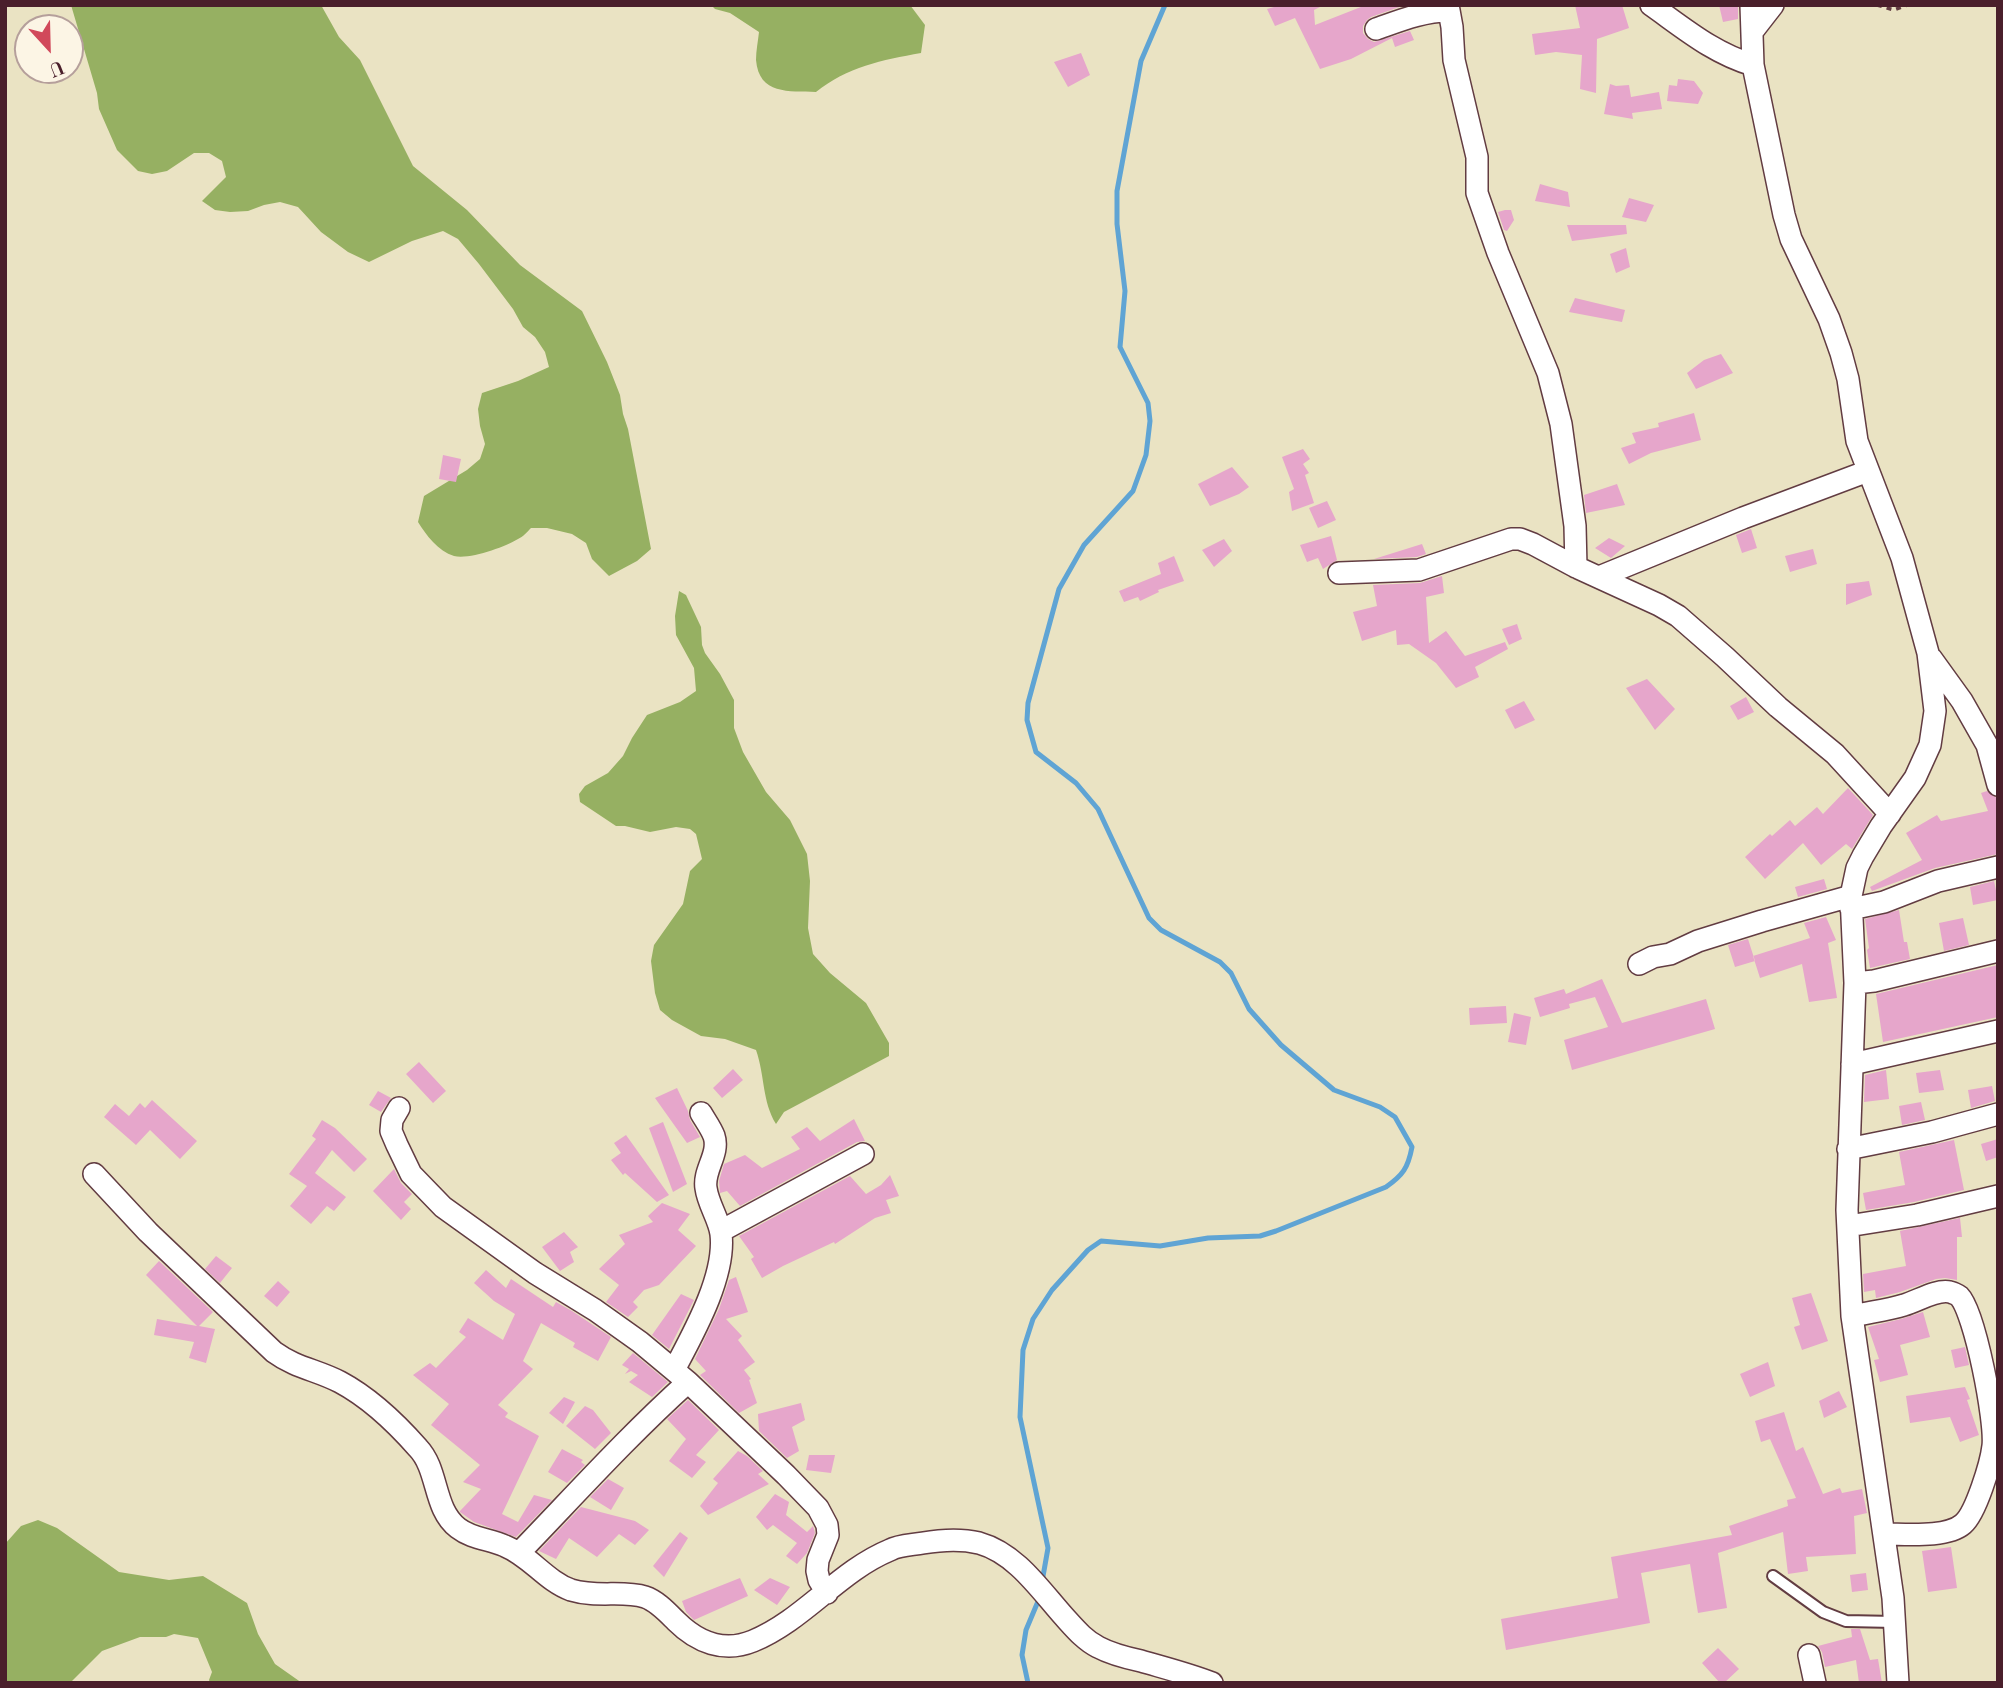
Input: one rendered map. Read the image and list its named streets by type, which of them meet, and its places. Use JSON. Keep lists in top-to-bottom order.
{
  "north": "bottom"
}
